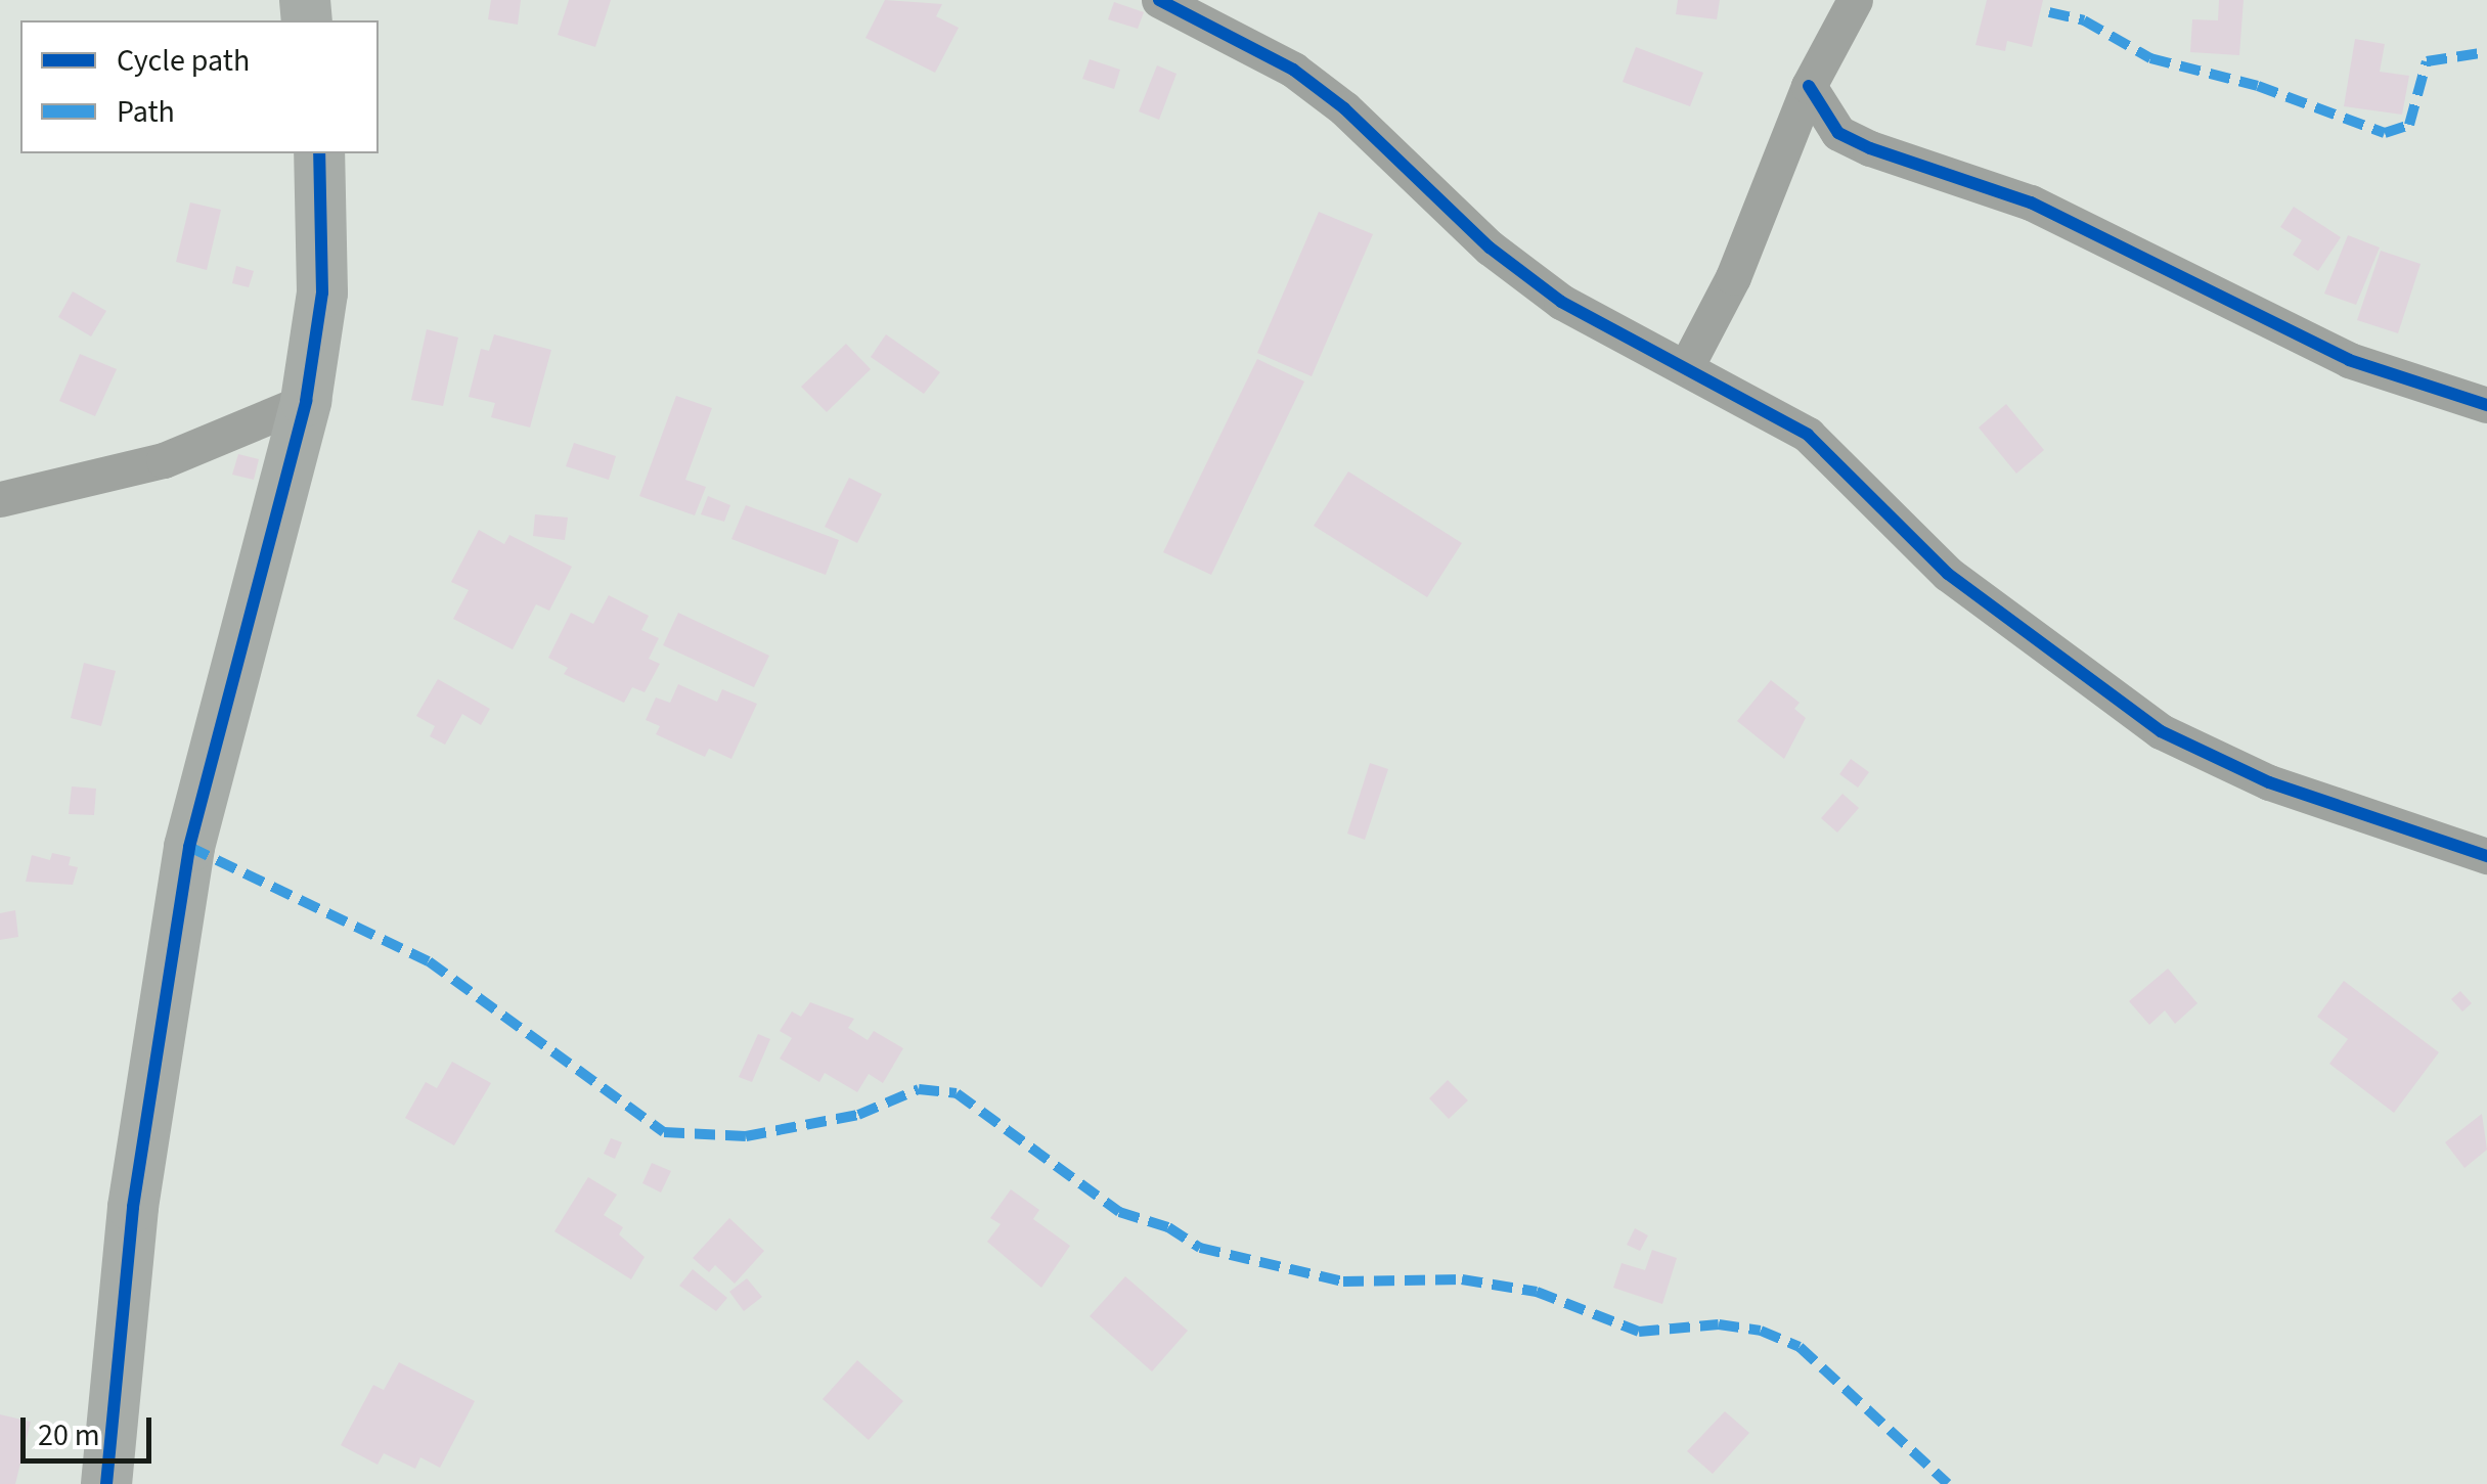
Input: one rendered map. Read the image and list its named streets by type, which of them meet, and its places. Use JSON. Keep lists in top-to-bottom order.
{
  "legend": ["Cycle path", "Path"],
  "scale_bar": "20 m"
}
